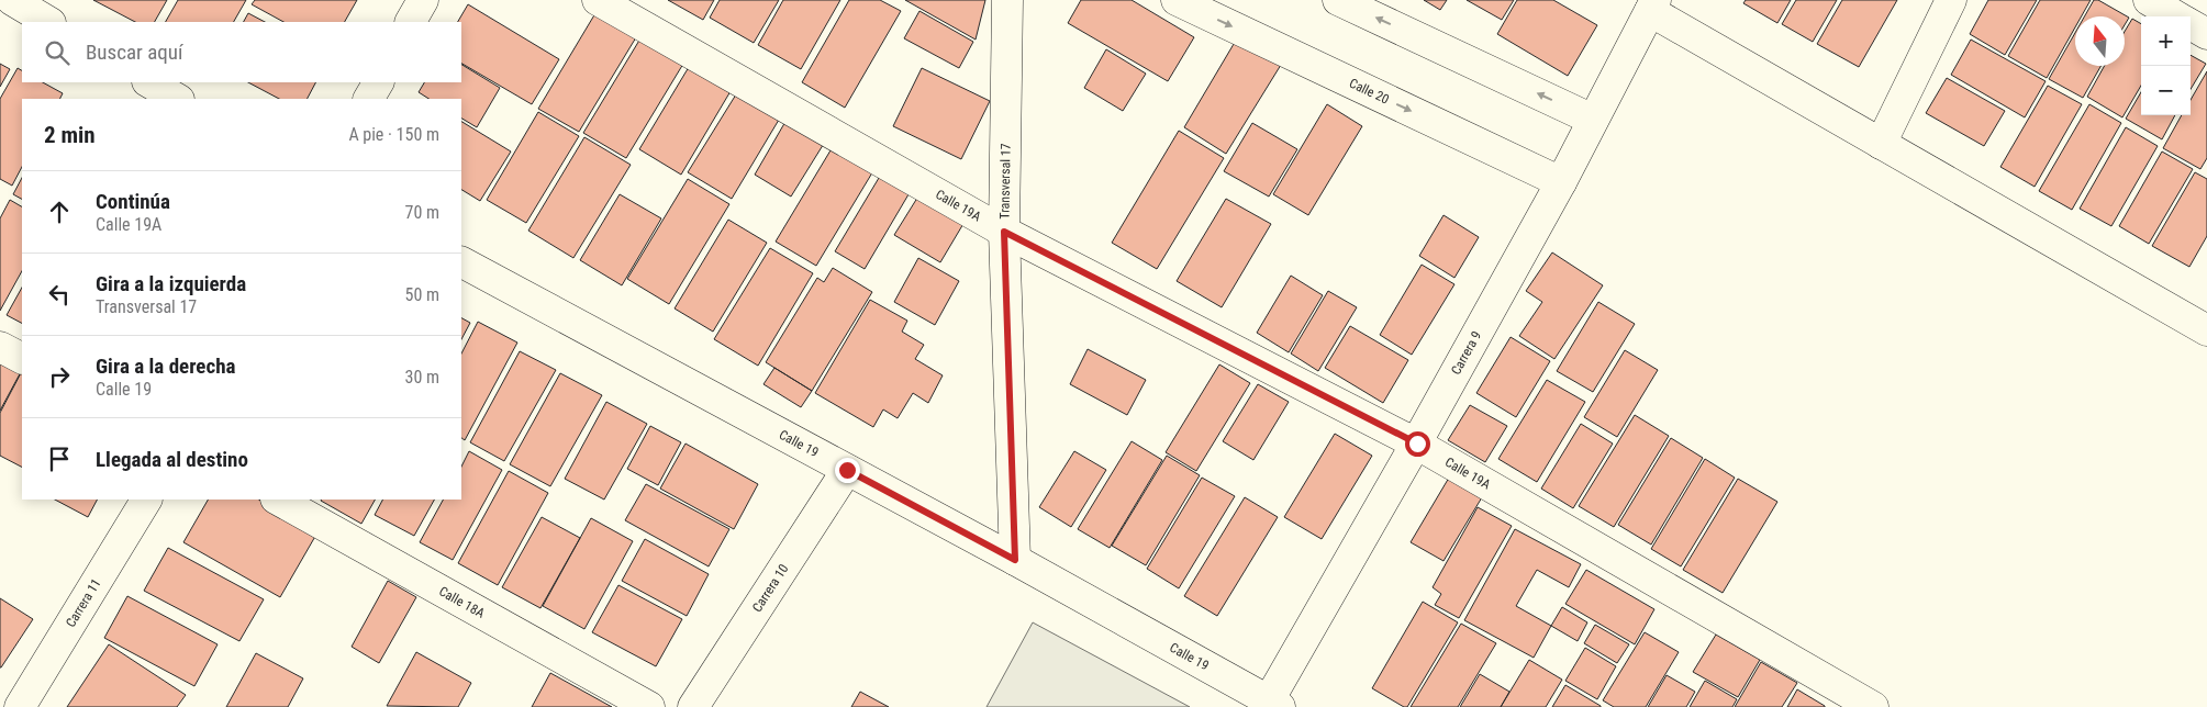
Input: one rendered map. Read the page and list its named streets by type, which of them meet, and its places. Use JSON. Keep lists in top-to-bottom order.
{
  "streets": {
    "street": [
      "Calle 20",
      "Transversal 17",
      "Calle 19A",
      "Carrera 9",
      "Calle 19",
      "Carrera 10",
      "Carrera 11",
      "Calle 18A"
    ]
  },
  "crossings": [
    ["Calle 20", "Carrera 9"],
    ["Transversal 17", "Calle 19A"],
    ["Transversal 17", "Calle 19"],
    ["Calle 19A", "Carrera 9"],
    ["Carrera 9", "Calle 19"],
    ["Calle 19", "Carrera 10"]
  ],
  "north": "top",
  "page": {
    "map_buttons": ["+", "−"],
    "search": "Buscar aquí",
    "heading": ["2 min", "A pie · 150 m"],
    "list": [
      ["Continúa", "Calle 19A", "70 m"],
      ["Gira a la izquierda", "Transversal 17", "50 m"],
      ["Gira a la derecha", "Calle 19", "30 m"],
      "Llegada al destino"
    ]
  }
}
